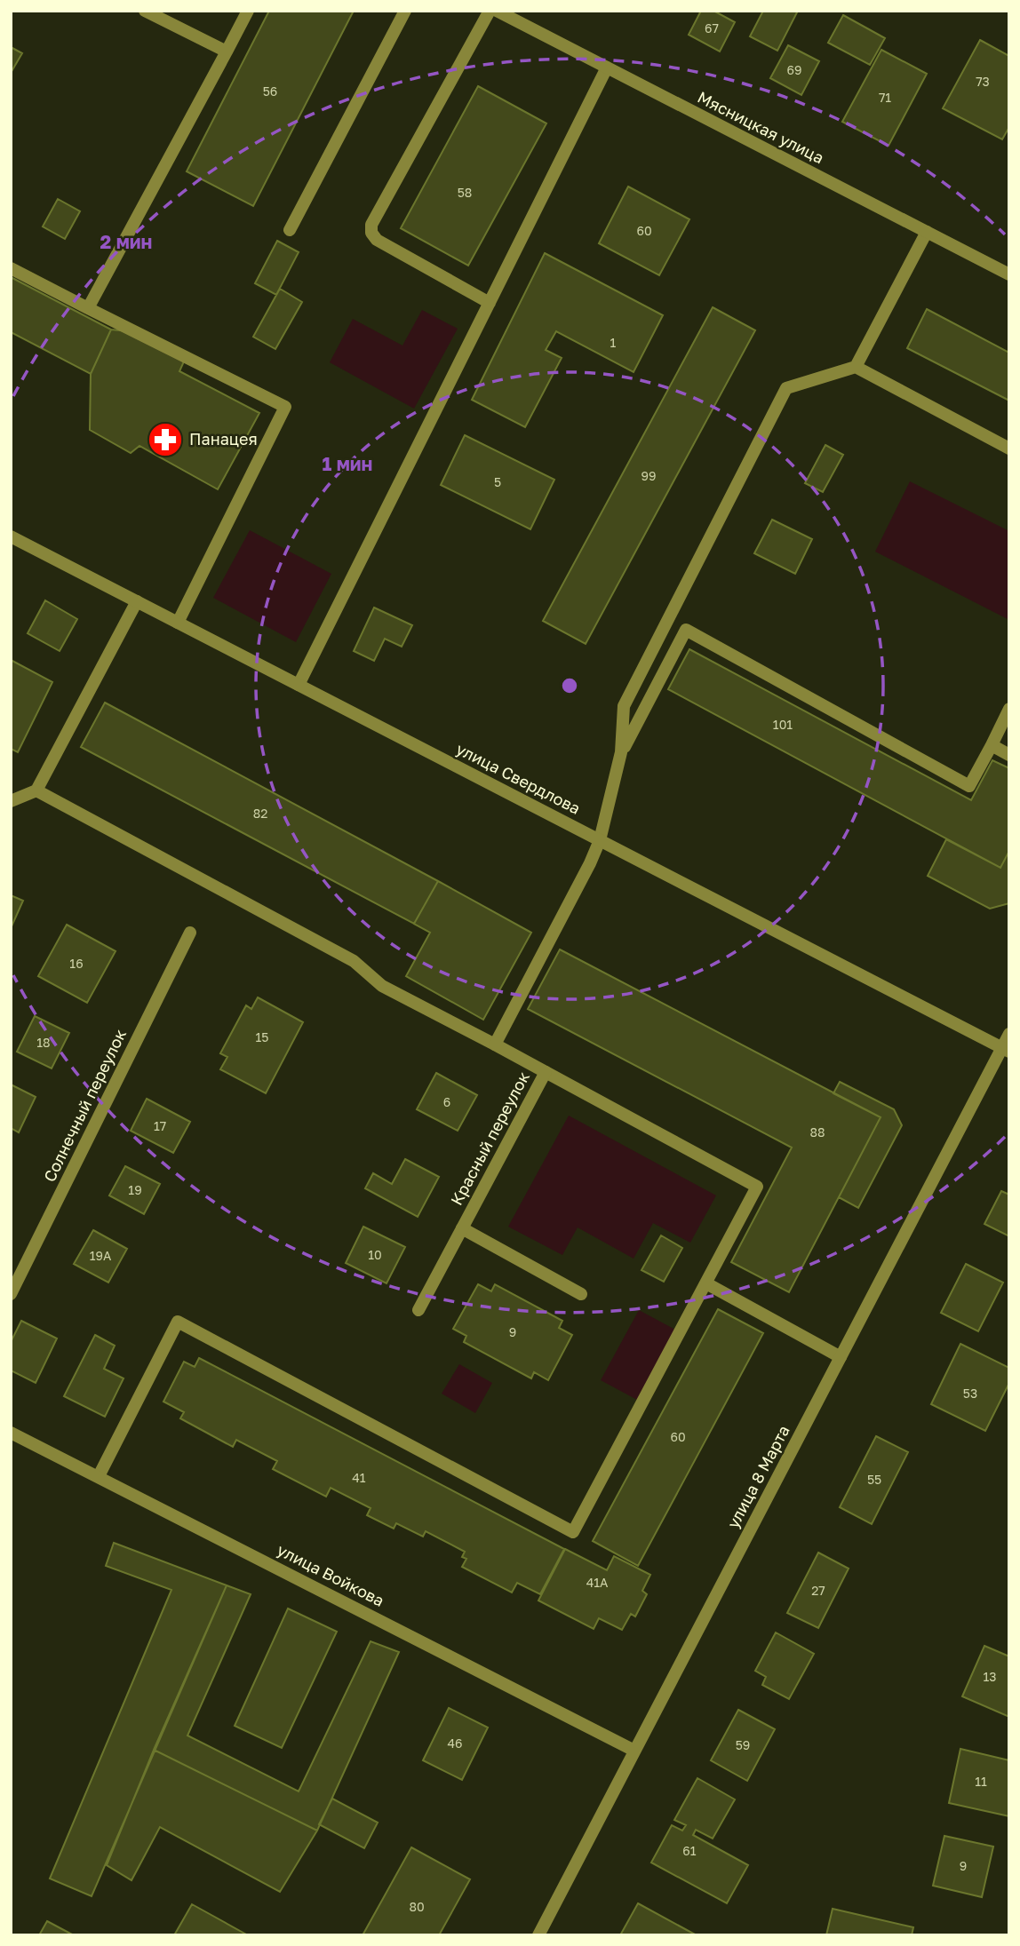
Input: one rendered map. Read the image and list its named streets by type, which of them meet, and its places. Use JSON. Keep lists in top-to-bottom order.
{
  "streets": {
    "street": [
      "Мясницкая улица",
      "улица Свердлова",
      "Солнечный переулок",
      "Красный переулок",
      "улица 8 Марта",
      "улица Войкова"
    ]
  },
  "crossings": [
    ["улица Свердлова", "улица 8 Марта"],
    ["улица 8 Марта", "улица Войкова"]
  ],
  "places": {
    "pharmacy": ["Панацея"]
  },
  "house_numbers": [
    "67",
    "69",
    "73",
    "56",
    "71",
    "58",
    "60",
    "1",
    "99",
    "5",
    "101",
    "82",
    "16",
    "15",
    "18",
    "6",
    "17",
    "88",
    "19",
    "10",
    "19А",
    "9",
    "53",
    "60",
    "41",
    "55",
    "41А",
    "27",
    "13",
    "46",
    "59",
    "11",
    "61",
    "9",
    "80"
  ],
  "rings": ["2 мин", "1 мин"]
}
